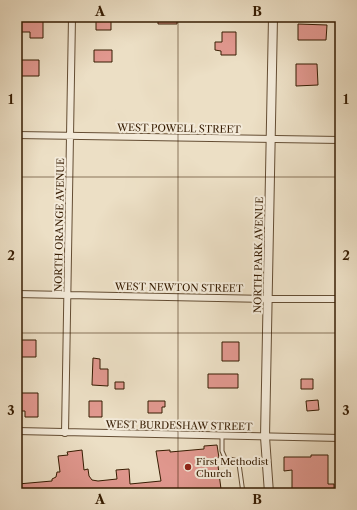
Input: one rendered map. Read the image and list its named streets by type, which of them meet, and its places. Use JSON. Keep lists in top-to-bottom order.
{
  "streets": {
    "street": [
      "WEST POWELL STREET",
      "NORTH ORANGE AVENUE",
      "NORTH PARK AVENUE",
      "WEST NEWTON STREET",
      "WEST BURDESHAW STREET"
    ]
  },
  "crossings": [
    ["WEST POWELL STREET", "NORTH ORANGE AVENUE"],
    ["WEST POWELL STREET", "NORTH PARK AVENUE"],
    ["NORTH ORANGE AVENUE", "WEST NEWTON STREET"],
    ["NORTH ORANGE AVENUE", "WEST BURDESHAW STREET"],
    ["NORTH PARK AVENUE", "WEST NEWTON STREET"],
    ["NORTH PARK AVENUE", "WEST BURDESHAW STREET"]
  ],
  "places": ["First Methodist Church"],
  "grid": {
    "columns": ["A", "B"],
    "rows": ["1", "2", "3"]
  }
}
